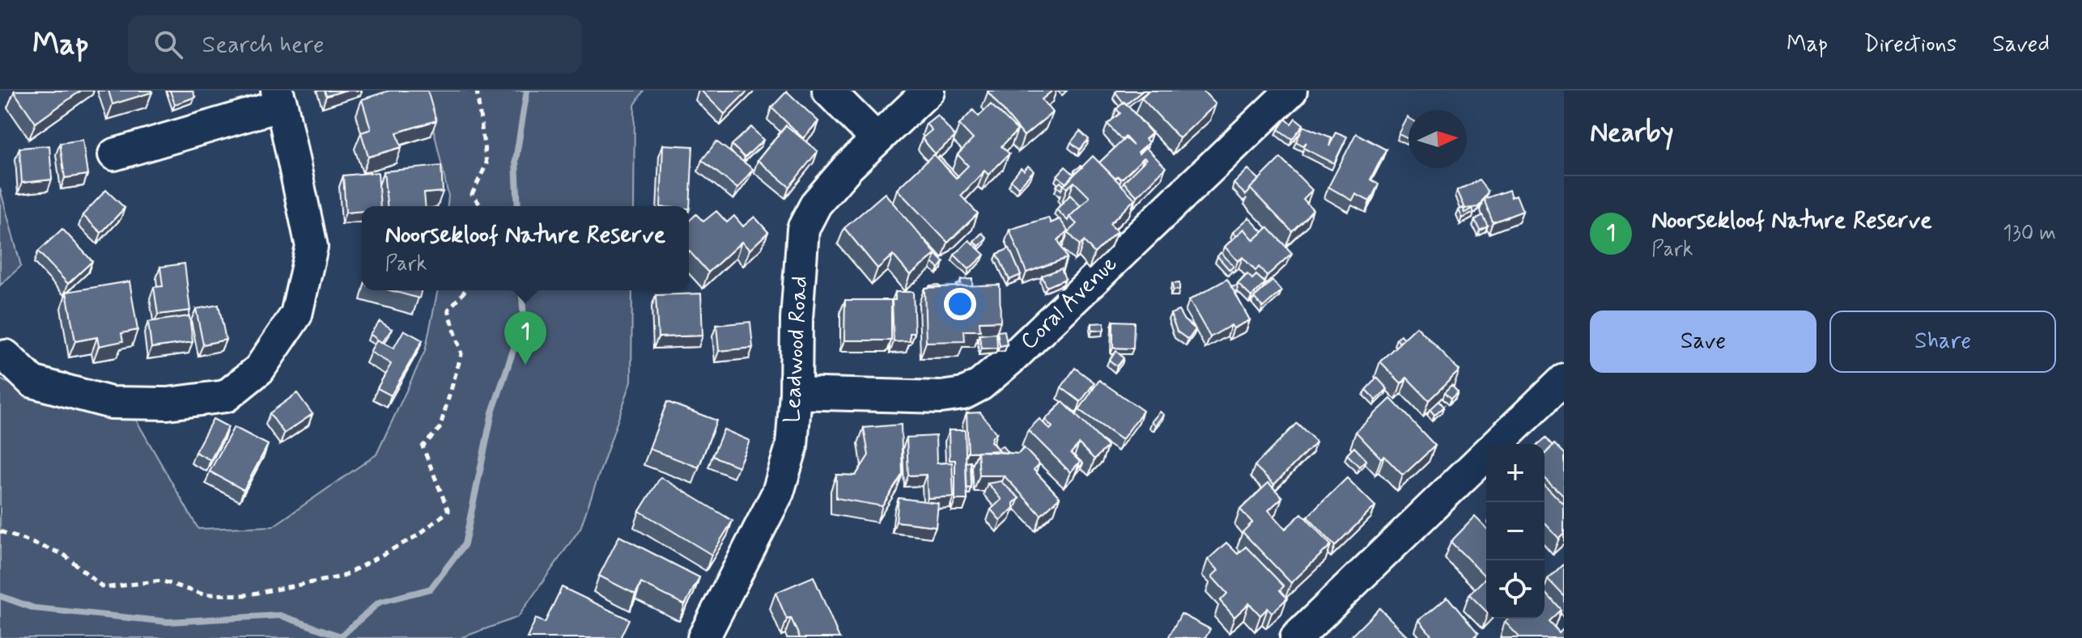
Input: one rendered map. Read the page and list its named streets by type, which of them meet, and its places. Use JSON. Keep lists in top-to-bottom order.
{
  "streets": {
    "street": ["Coral Avenue", "Leadwood Road"]
  },
  "crossings": [
    ["Coral Avenue", "Leadwood Road"]
  ],
  "north": "right",
  "page": {
    "header": "Map",
    "search": "Search here",
    "nav": ["Map", "Directions", "Saved"],
    "heading": "Nearby",
    "list": [
      {
        "mark": "1",
        "name": "Noorsekloof Nature Reserve",
        "note": "Park",
        "value": "130 m"
      }
    ],
    "popup": ["Noorsekloof Nature Reserve", "Park"],
    "buttons": ["Save", "Share"],
    "pins": "1",
    "map_buttons": ["+", "−"]
  }
}
